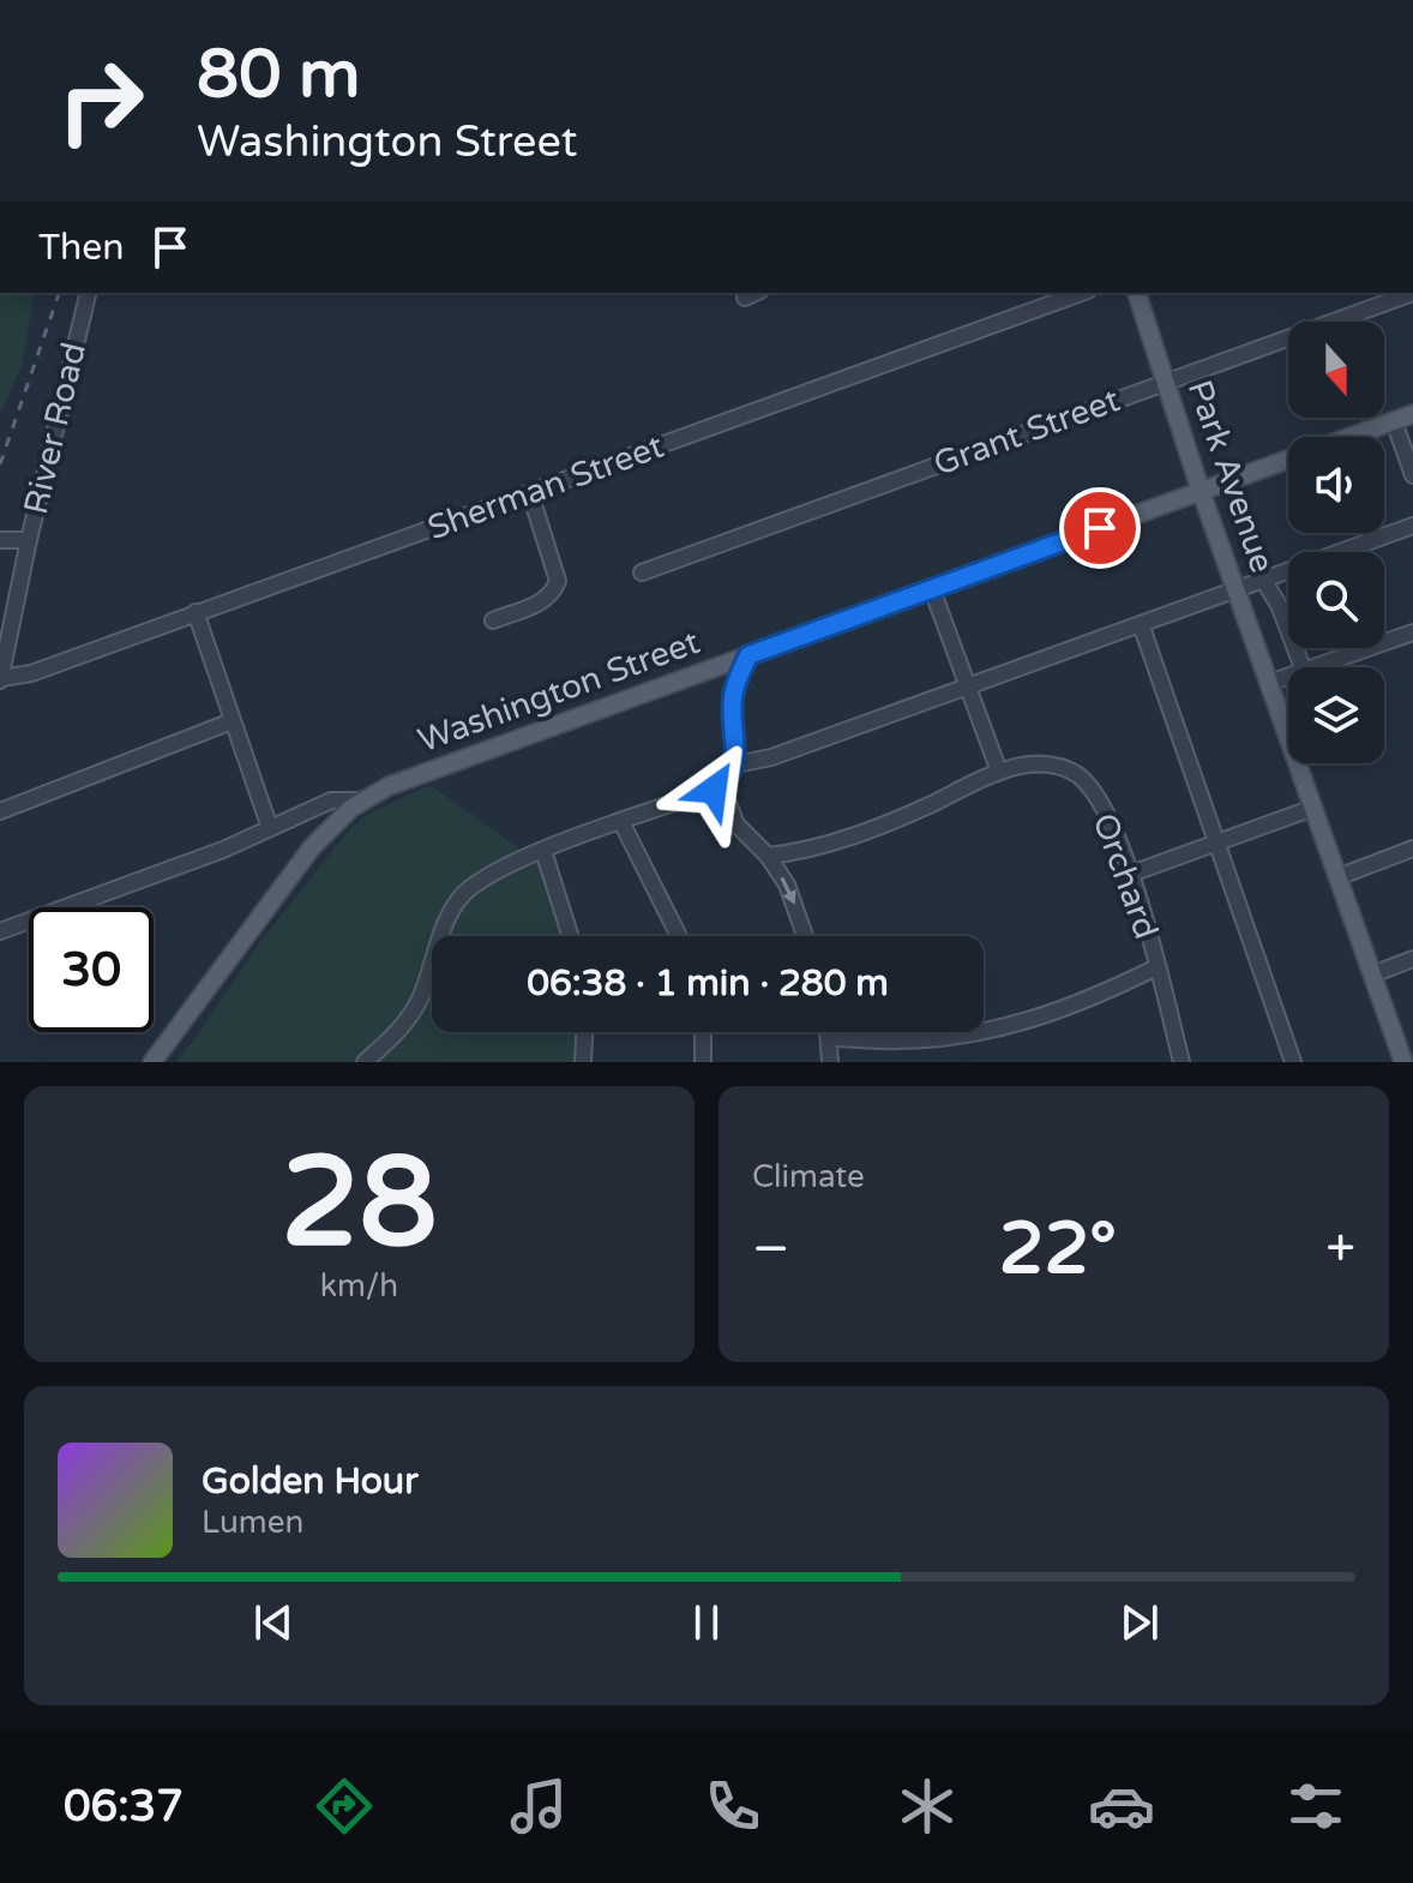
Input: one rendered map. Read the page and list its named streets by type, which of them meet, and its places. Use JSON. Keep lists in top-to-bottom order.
{
  "streets": {
    "main road": ["Park Avenue", "Washington Street"],
    "street": [
      "River Road",
      "Grant Street",
      "Sherman Street",
      "Orchard"
    ]
  },
  "crossings": [
    ["River Road", "Sherman Street"],
    ["Grant Street", "Park Avenue"],
    ["Park Avenue", "Washington Street"]
  ],
  "north": "bottom",
  "page": {
    "turn": ["80 m", "Washington Street"],
    "then": "Then",
    "limit": "30",
    "trip": "06:38 · 1 min · 280 m",
    "tile": [
      ["28", "km/h"],
      "Climate"
    ],
    "heat": ["−", "22°", "+"],
    "song": ["Golden Hour", "Lumen"],
    "tabs": "06:37"
  }
}
